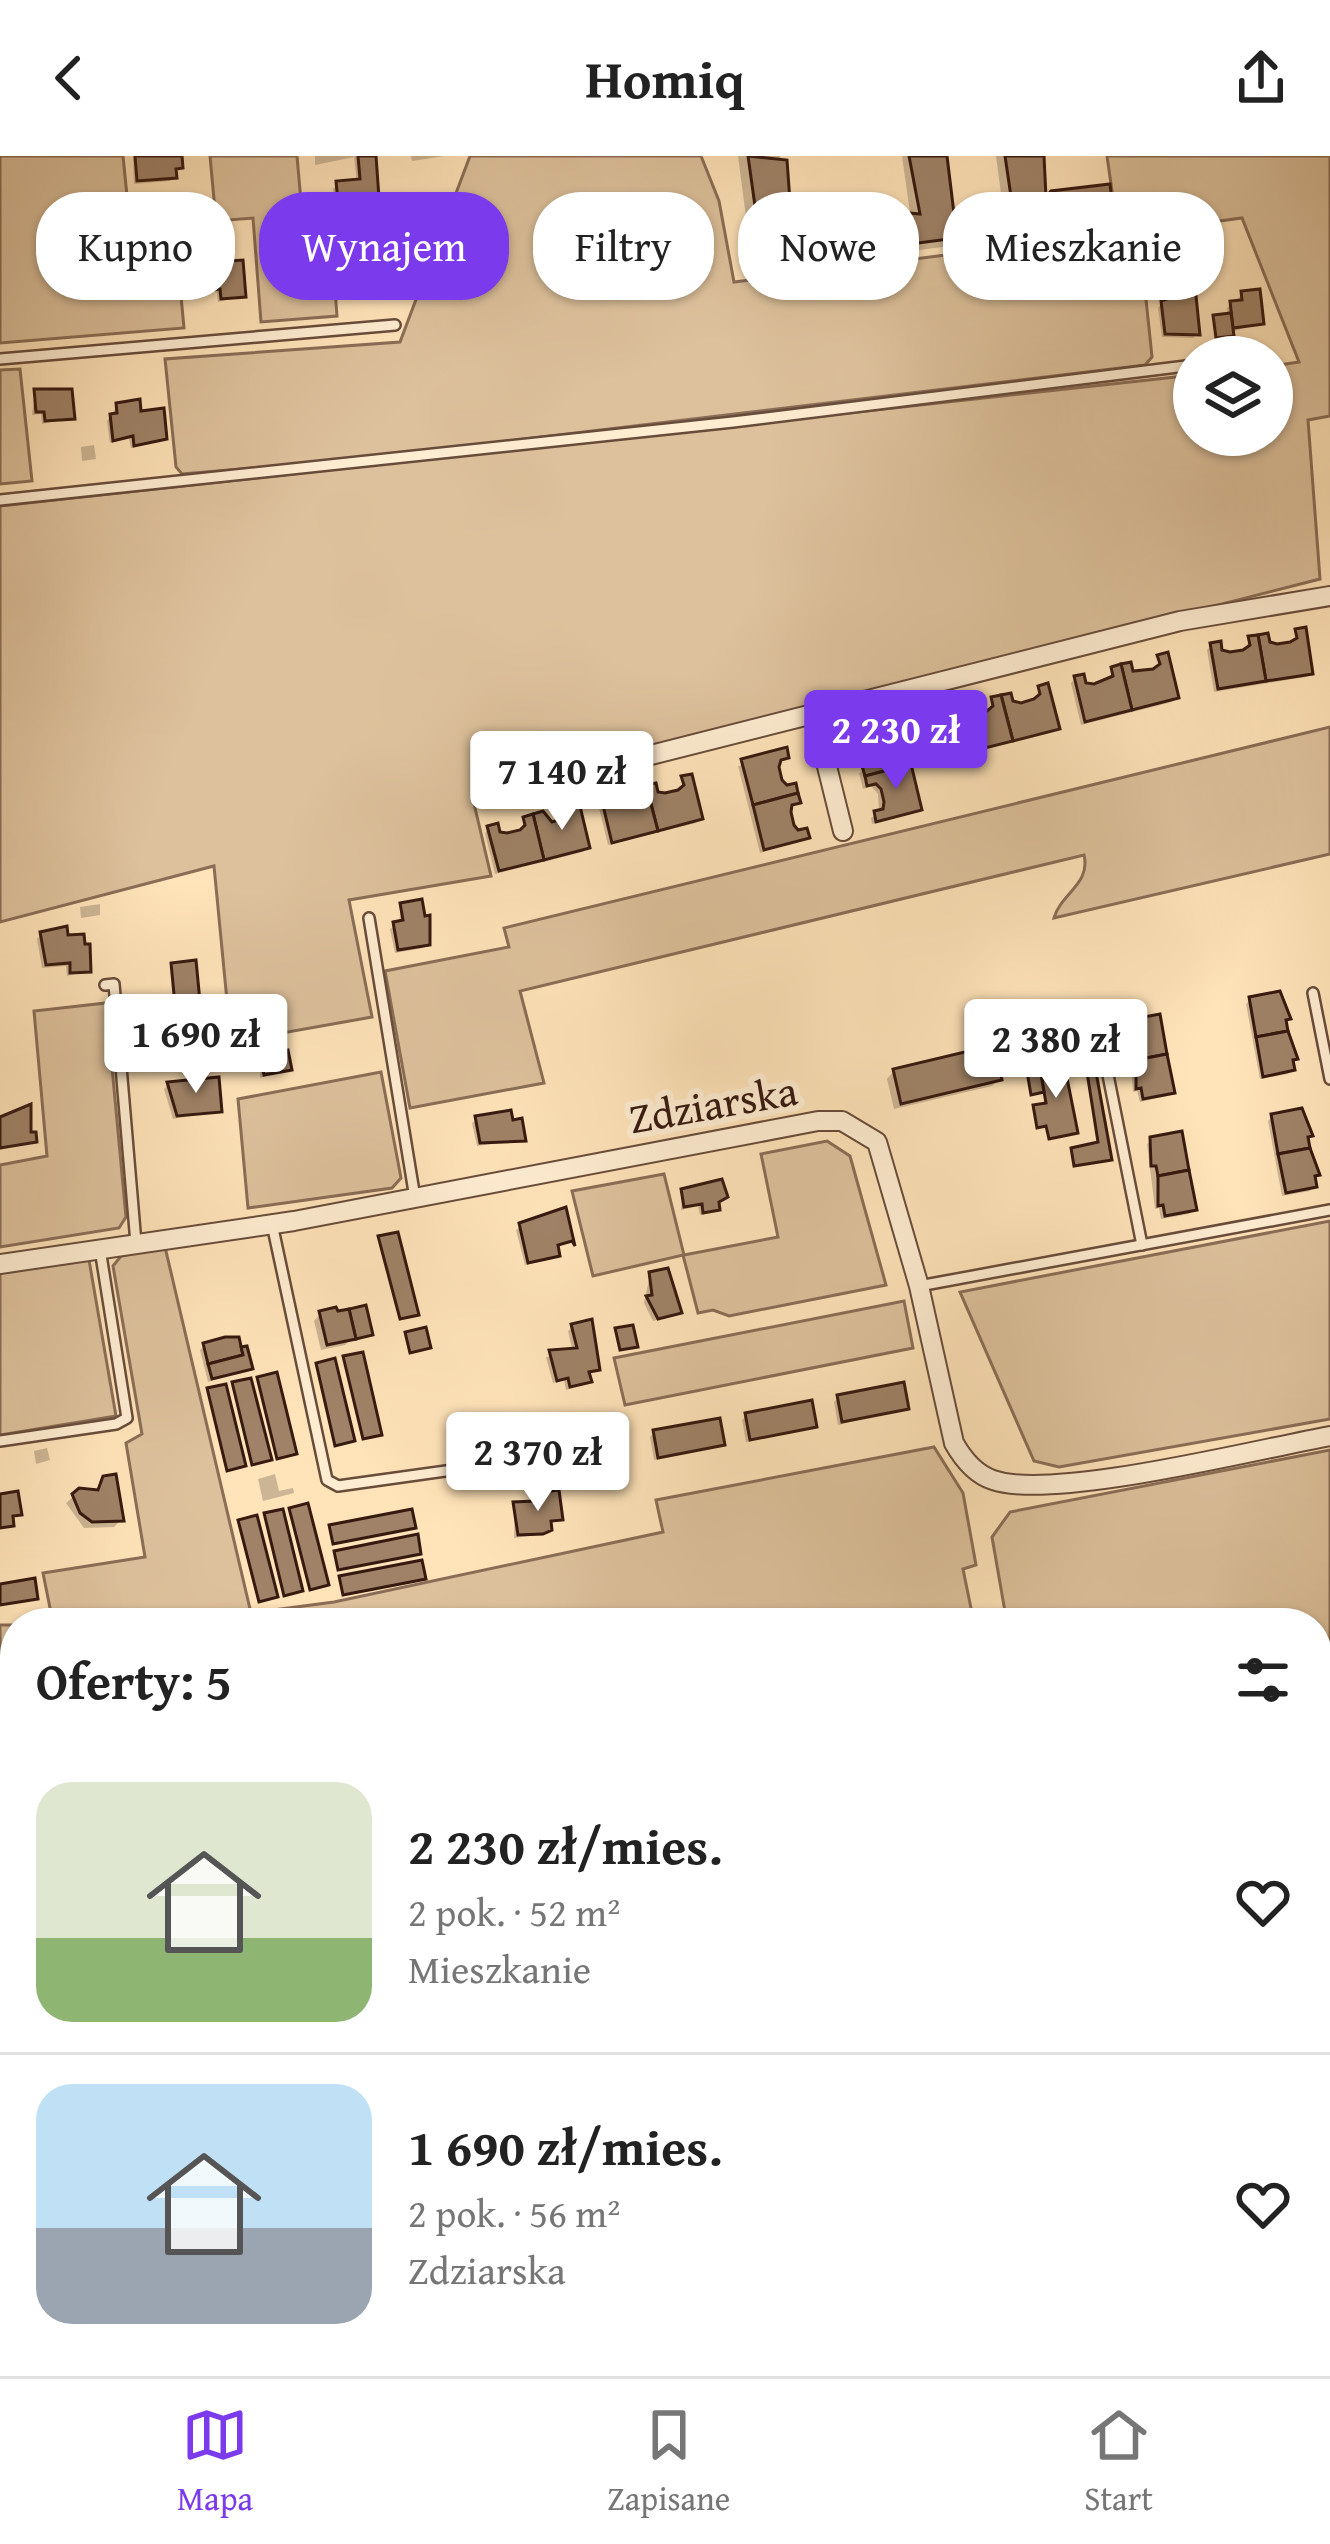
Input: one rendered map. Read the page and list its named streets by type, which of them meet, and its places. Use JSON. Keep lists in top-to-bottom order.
{
  "streets": {
    "street": ["Zdziarska"]
  },
  "page": {
    "header": "Homiq",
    "chip": [
      "Kupno",
      "Wynajem",
      "Filtry",
      "Nowe",
      "Mieszkanie"
    ],
    "price": [
      "2 230 zł",
      "7 140 zł",
      "1 690 zł",
      "2 380 zł",
      "2 370 zł"
    ],
    "heading": "Oferty: 5",
    "list": [
      {
        "name": "2 230 zł/mies.",
        "note": "2 pok. · 52 m² · Mieszkanie"
      },
      {
        "name": "1 690 zł/mies.",
        "note": "2 pok. · 56 m² · Zdziarska"
      }
    ],
    "tabs": ["Mapa", "Zapisane", "Start"]
  }
}
